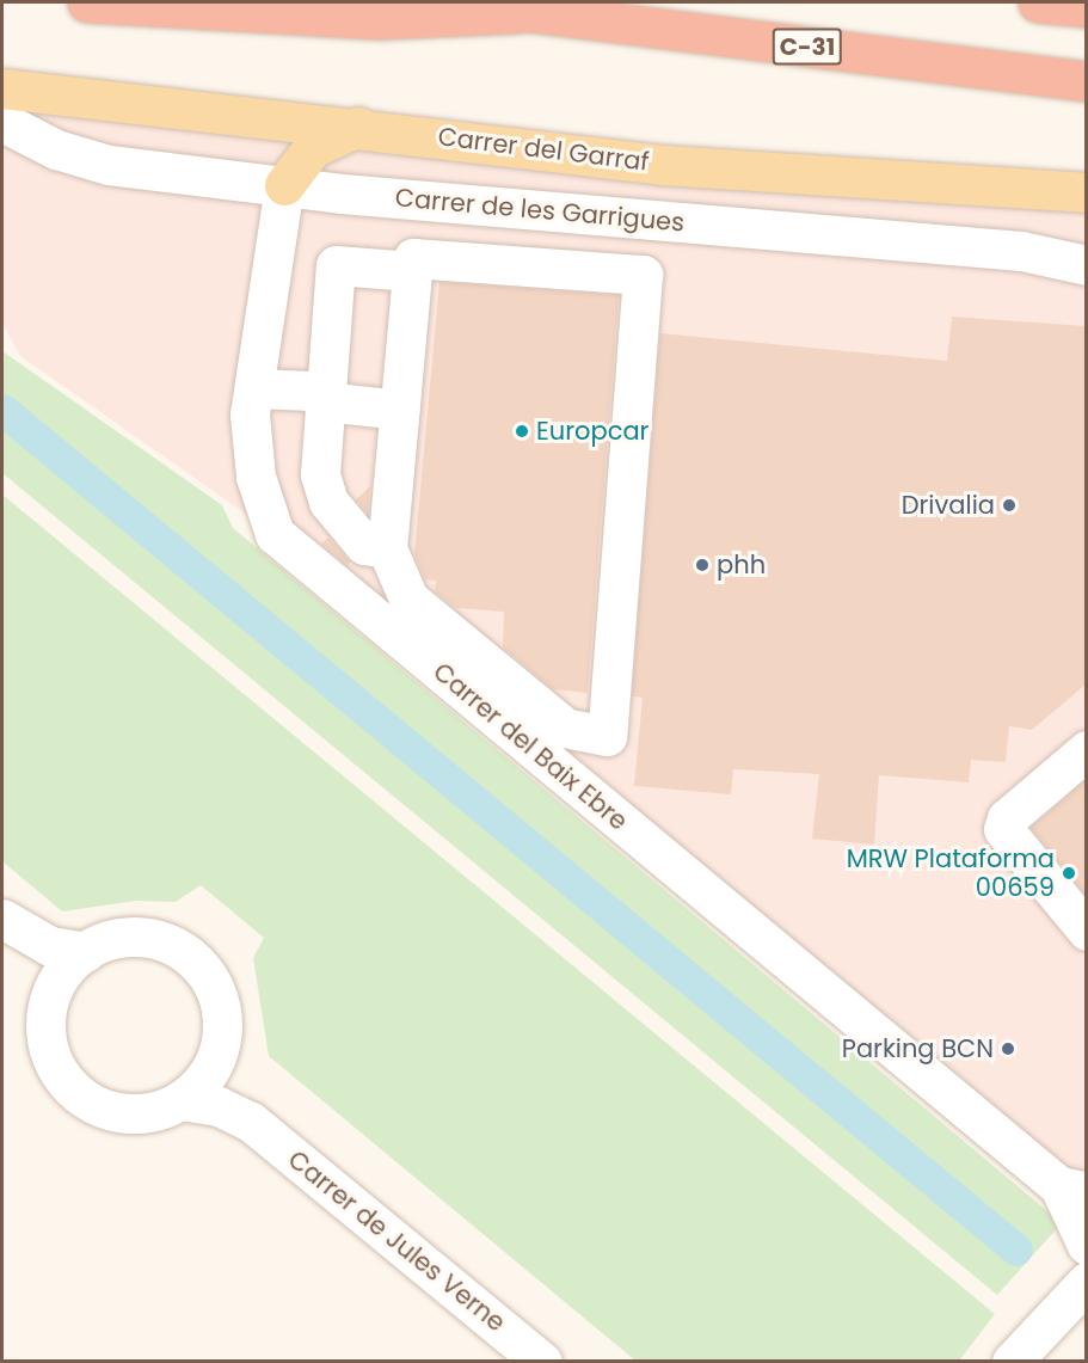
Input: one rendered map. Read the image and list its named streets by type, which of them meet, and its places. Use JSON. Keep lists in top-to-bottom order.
{
  "streets": {
    "highway": ["C-31"],
    "main road": ["Carrer del Garraf"],
    "street": ["Carrer de les Garrigues", "Carrer del Baix Ebre", "Carrer de Jules Verne"]
  },
  "crossings": [
    ["Carrer de les Garrigues", "Carrer del Baix Ebre"]
  ],
  "places": [
    "Europcar",
    "Drivalia",
    "phh",
    "MRW Plataforma 00659",
    "Parking BCN"
  ]
}
